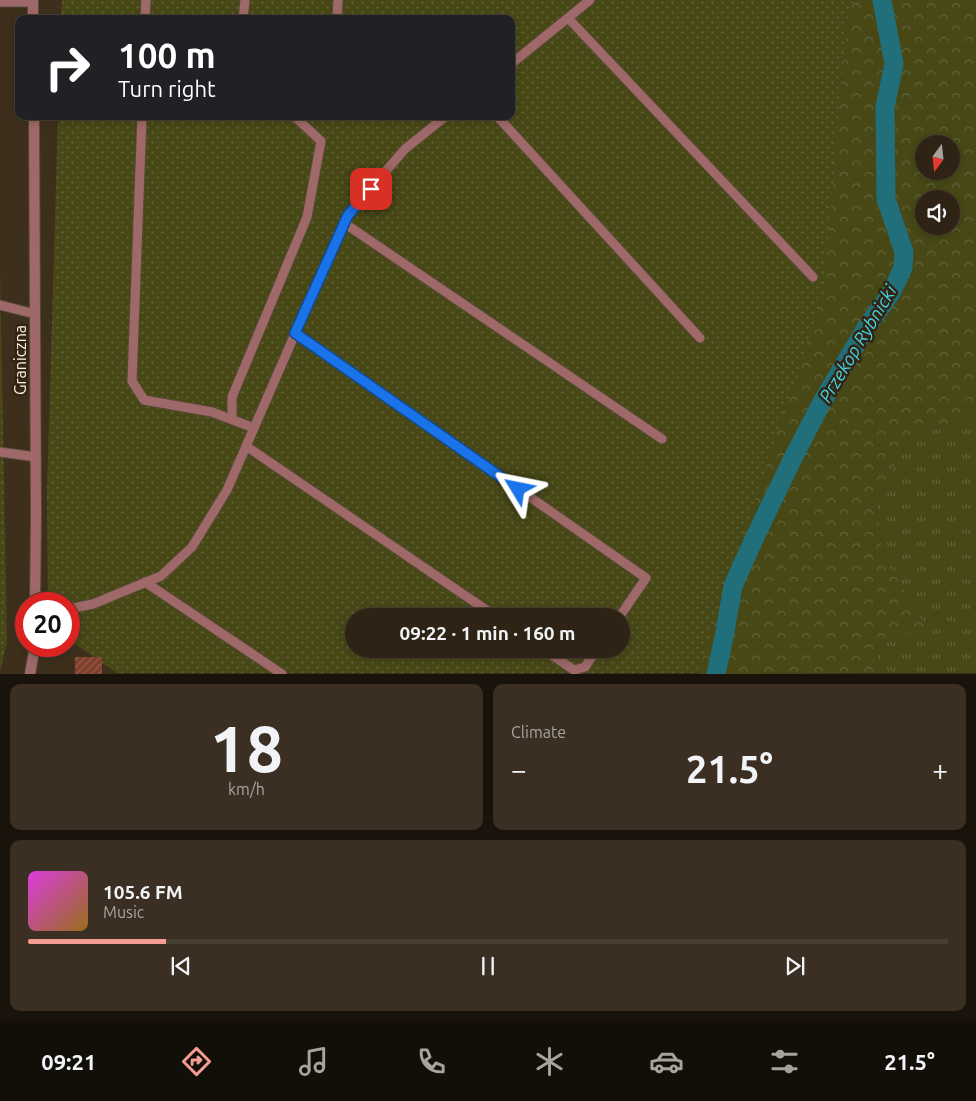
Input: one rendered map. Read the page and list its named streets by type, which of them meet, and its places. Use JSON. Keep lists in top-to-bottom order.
{
  "streets": {
    "street": ["Graniczna"]
  },
  "water": ["Przekop Rybnicki"],
  "north": "bottom",
  "page": {
    "turn": ["100 m", "Turn right"],
    "limit": "20",
    "trip": "09:22 · 1 min · 160 m",
    "tile": [
      ["18", "km/h"],
      "Climate"
    ],
    "heat": ["−", "21.5°", "+"],
    "song": ["105.6 FM", "Music"],
    "tabs": ["09:21", "21.5°"]
  }
}
